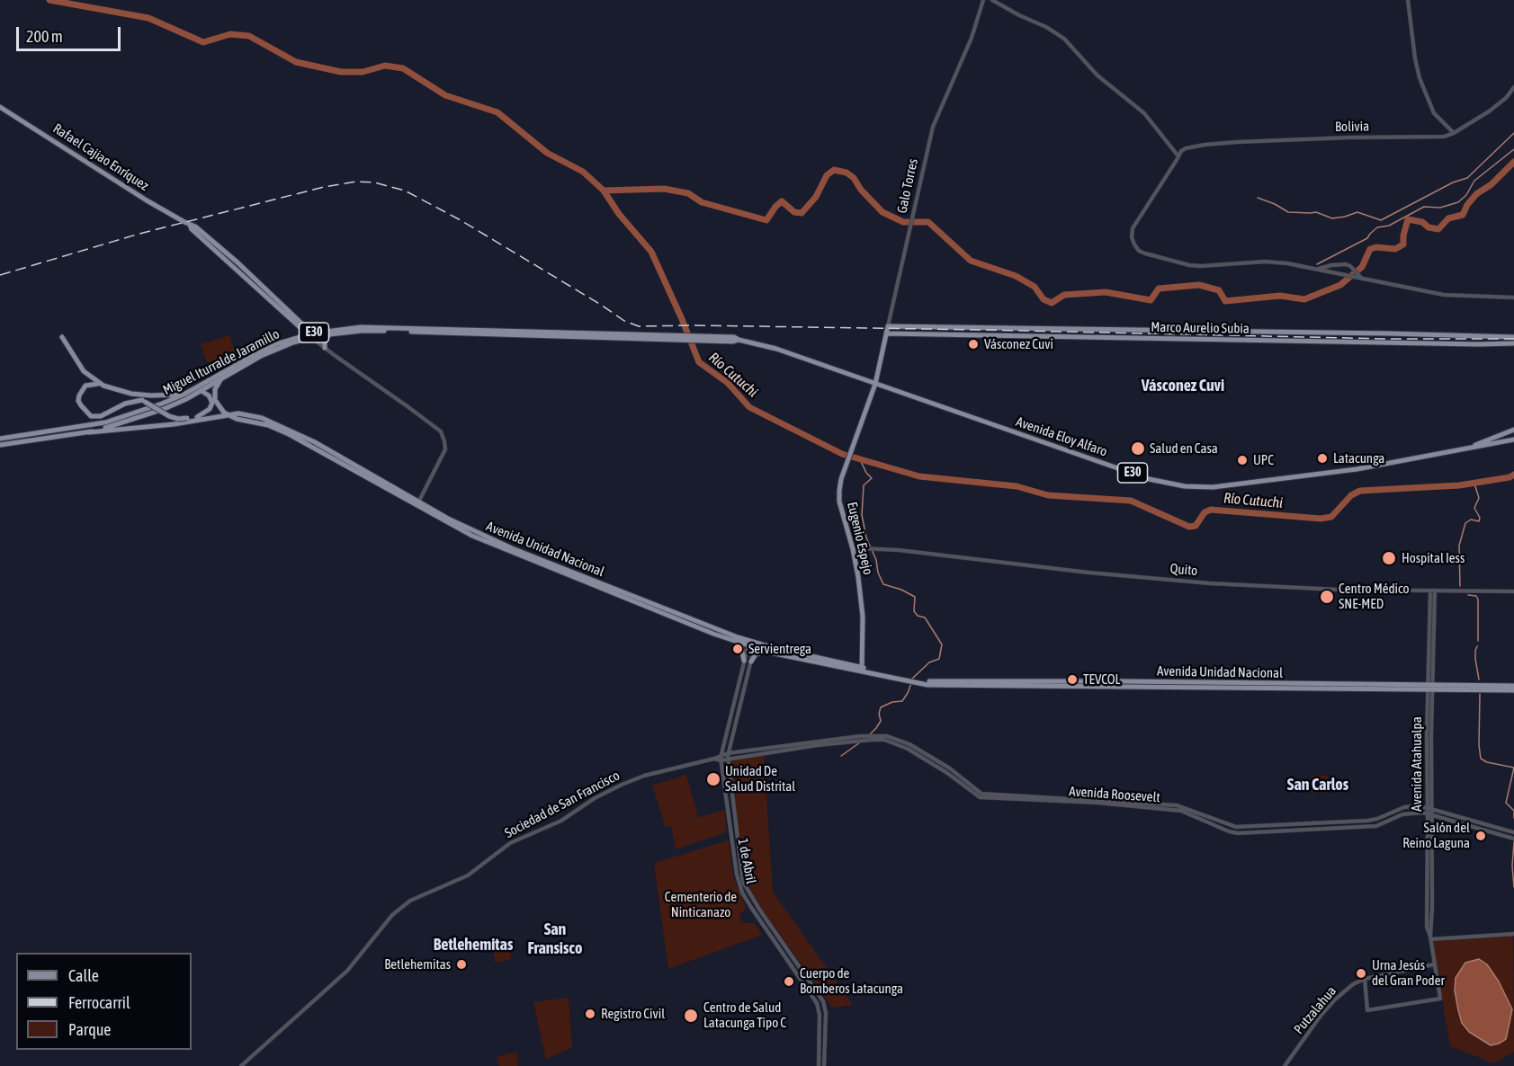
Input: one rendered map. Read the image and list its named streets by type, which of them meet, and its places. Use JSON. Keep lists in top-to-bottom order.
{
  "streets": {
    "main road": [
      "Rafael Cajiao Enríquez",
      "Galo Torres",
      "Marco Aurelio Subia",
      "E30",
      "Miguel Iturralde Jaramillo",
      "Avenida Eloy Alfaro",
      "Eugenio Espejo",
      "Avenida Unidad Nacional"
    ],
    "street": [
      "Bolivia",
      "Quito",
      "Avenida Atahualpa",
      "Avenida Roosevelt",
      "Sociedad de San Francisco",
      "1 de Abril",
      "Putzalahua"
    ]
  },
  "crossings": [
    ["Rafael Cajiao Enríquez", "Miguel Iturralde Jaramillo"],
    ["Rafael Cajiao Enríquez", "Avenida Unidad Nacional"],
    ["Galo Torres", "Marco Aurelio Subia"],
    ["Galo Torres", "Avenida Eloy Alfaro"],
    ["Galo Torres", "Eugenio Espejo"],
    ["Miguel Iturralde Jaramillo", "Avenida Eloy Alfaro"],
    ["Miguel Iturralde Jaramillo", "Avenida Unidad Nacional"],
    ["Avenida Eloy Alfaro", "Eugenio Espejo"],
    ["Eugenio Espejo", "Avenida Unidad Nacional"],
    ["Eugenio Espejo", "Quito"],
    ["Avenida Unidad Nacional", "Avenida Atahualpa"],
    ["Avenida Unidad Nacional", "1 de Abril"],
    ["Quito", "Avenida Atahualpa"],
    ["Avenida Atahualpa", "Avenida Roosevelt"],
    ["Avenida Atahualpa", "Putzalahua"],
    ["Avenida Roosevelt", "Sociedad de San Francisco"],
    ["Avenida Roosevelt", "1 de Abril"],
    ["Sociedad de San Francisco", "1 de Abril"]
  ],
  "districts": [
    "Vásconez Cuvi",
    "San Carlos",
    "San Fransisco",
    "Betlehemitas"
  ],
  "water": ["Río Cutuchi"],
  "parks": ["Cementerio de Ninticanazo"],
  "places": [
    "Vásconez Cuvi",
    "Salud en Casa",
    "Latacunga",
    "UPC",
    "Hospital Iess",
    "Centro Médico SNE-MED",
    "Servientrega",
    "TEVCOL",
    "Unidad De Salud Distrital",
    "Salón del Reino Laguna",
    "Betlehemitas",
    "Urna Jesús del Gran Poder",
    "Cuerpo de Bomberos Latacunga",
    "Registro Civil",
    "Centro de Salud Latacunga Tipo C"
  ],
  "legend": ["Calle", "Ferrocarril", "Parque"],
  "scale_bar": "200 m"
}
